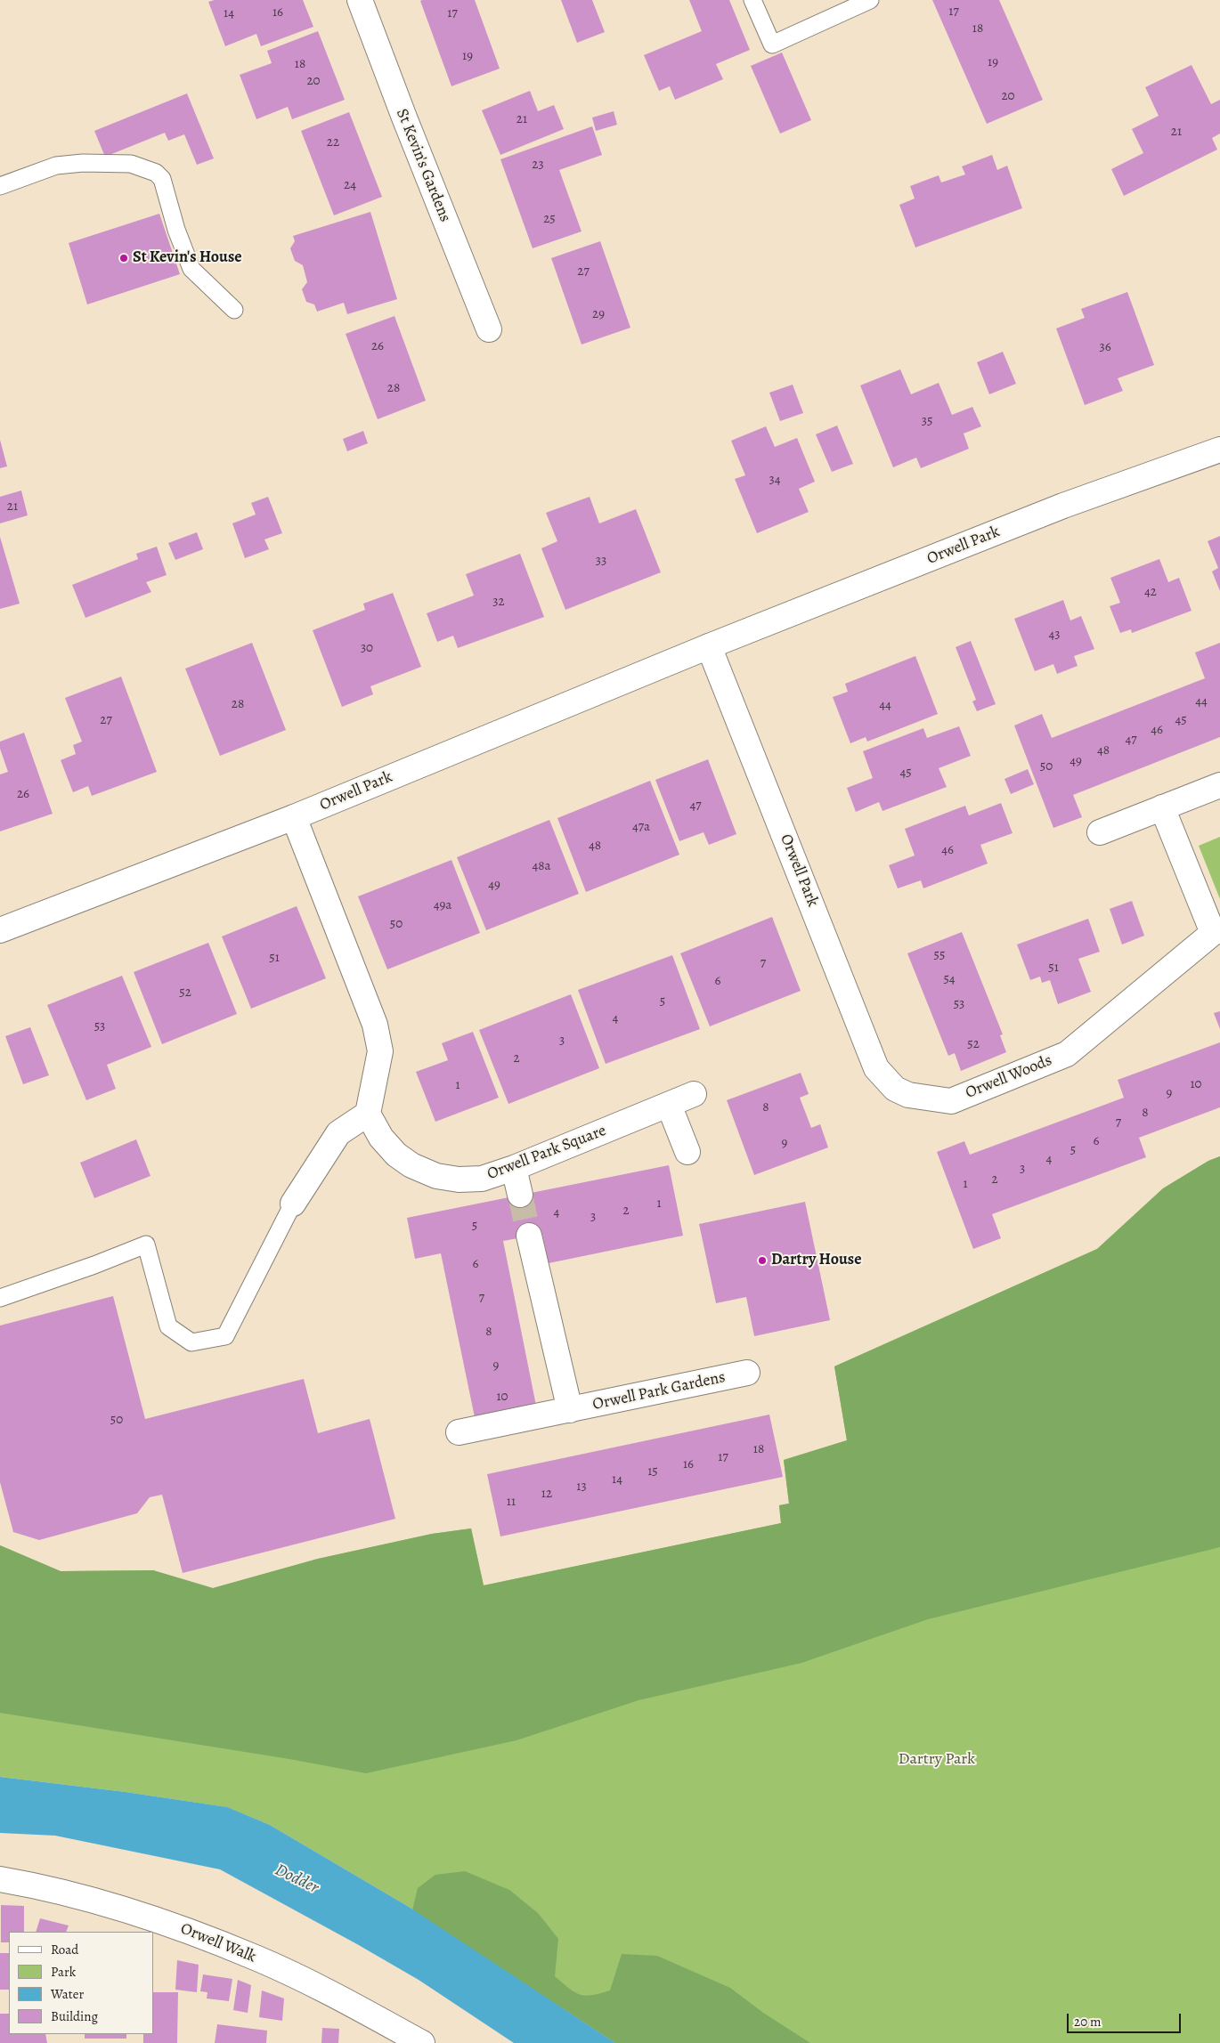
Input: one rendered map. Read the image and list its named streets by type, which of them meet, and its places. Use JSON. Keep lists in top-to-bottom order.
{
  "streets": {
    "street": [
      "St Kevin's Gardens",
      "Orwell Park",
      "Orwell Woods",
      "Orwell Park Square",
      "Orwell Park Gardens",
      "Orwell Walk"
    ]
  },
  "crossings": [
    ["Orwell Park", "Orwell Woods"]
  ],
  "water": ["Dodder"],
  "parks": ["Dartry Park"],
  "places": ["St Kevin's House", "Dartry House"],
  "house_numbers": [
    "17",
    "16",
    "14",
    "17",
    "18",
    "19",
    "19",
    "18",
    "20",
    "20",
    "21",
    "21",
    "22",
    "23",
    "24",
    "25",
    "27",
    "29",
    "26",
    "36",
    "28",
    "35",
    "34",
    "21",
    "33",
    "42",
    "32",
    "43",
    "30",
    "44",
    "28",
    "44",
    "27",
    "45",
    "46",
    "47",
    "48",
    "49",
    "50",
    "45",
    "26",
    "47",
    "47a",
    "48",
    "46",
    "48a",
    "49",
    "49a",
    "50",
    "55",
    "51",
    "7",
    "51",
    "54",
    "6",
    "52",
    "5",
    "53",
    "4",
    "53",
    "3",
    "52",
    "2",
    "10",
    "1",
    "9",
    "8",
    "8",
    "7",
    "6",
    "9",
    "5",
    "4",
    "3",
    "2",
    "1",
    "1",
    "2",
    "4",
    "3",
    "5",
    "6",
    "7",
    "8",
    "9",
    "10",
    "50",
    "18",
    "17",
    "16",
    "15",
    "14",
    "13",
    "12",
    "11"
  ],
  "legend": [
    "Road",
    "Park",
    "Water",
    "Building"
  ],
  "scale_bar": "20 m"
}
